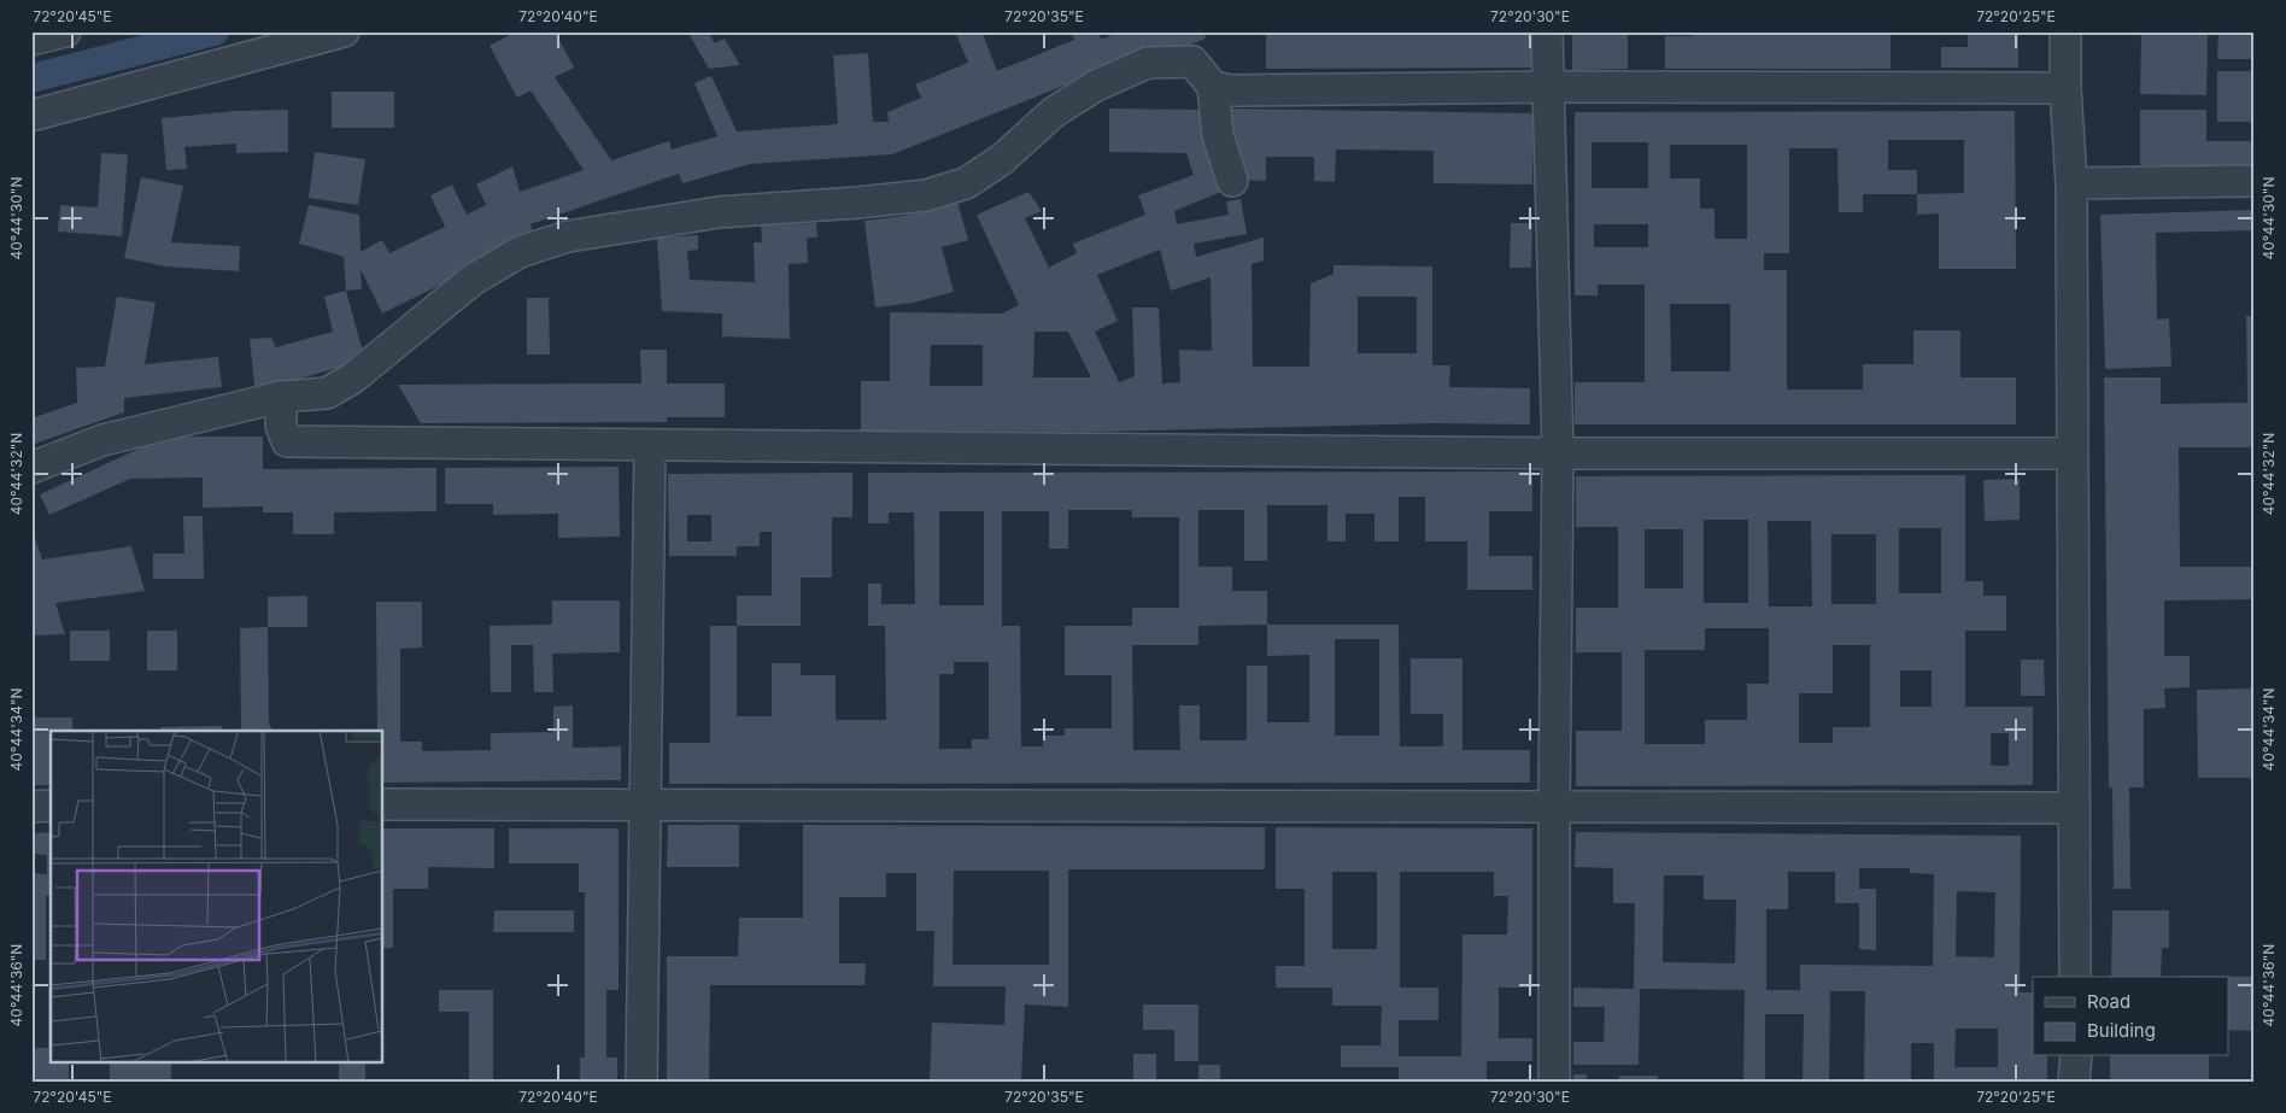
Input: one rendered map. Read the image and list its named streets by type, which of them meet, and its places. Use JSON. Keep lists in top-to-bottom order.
{
  "legend": ["Road", "Building"],
  "coordinates": [
    "72°20'45\"E",
    "72°20'40\"E",
    "72°20'35\"E",
    "72°20'30\"E",
    "72°20'25\"E",
    "40°44'30\"N",
    "40°44'32\"N",
    "40°44'34\"N",
    "40°44'36\"N"
  ]
}
